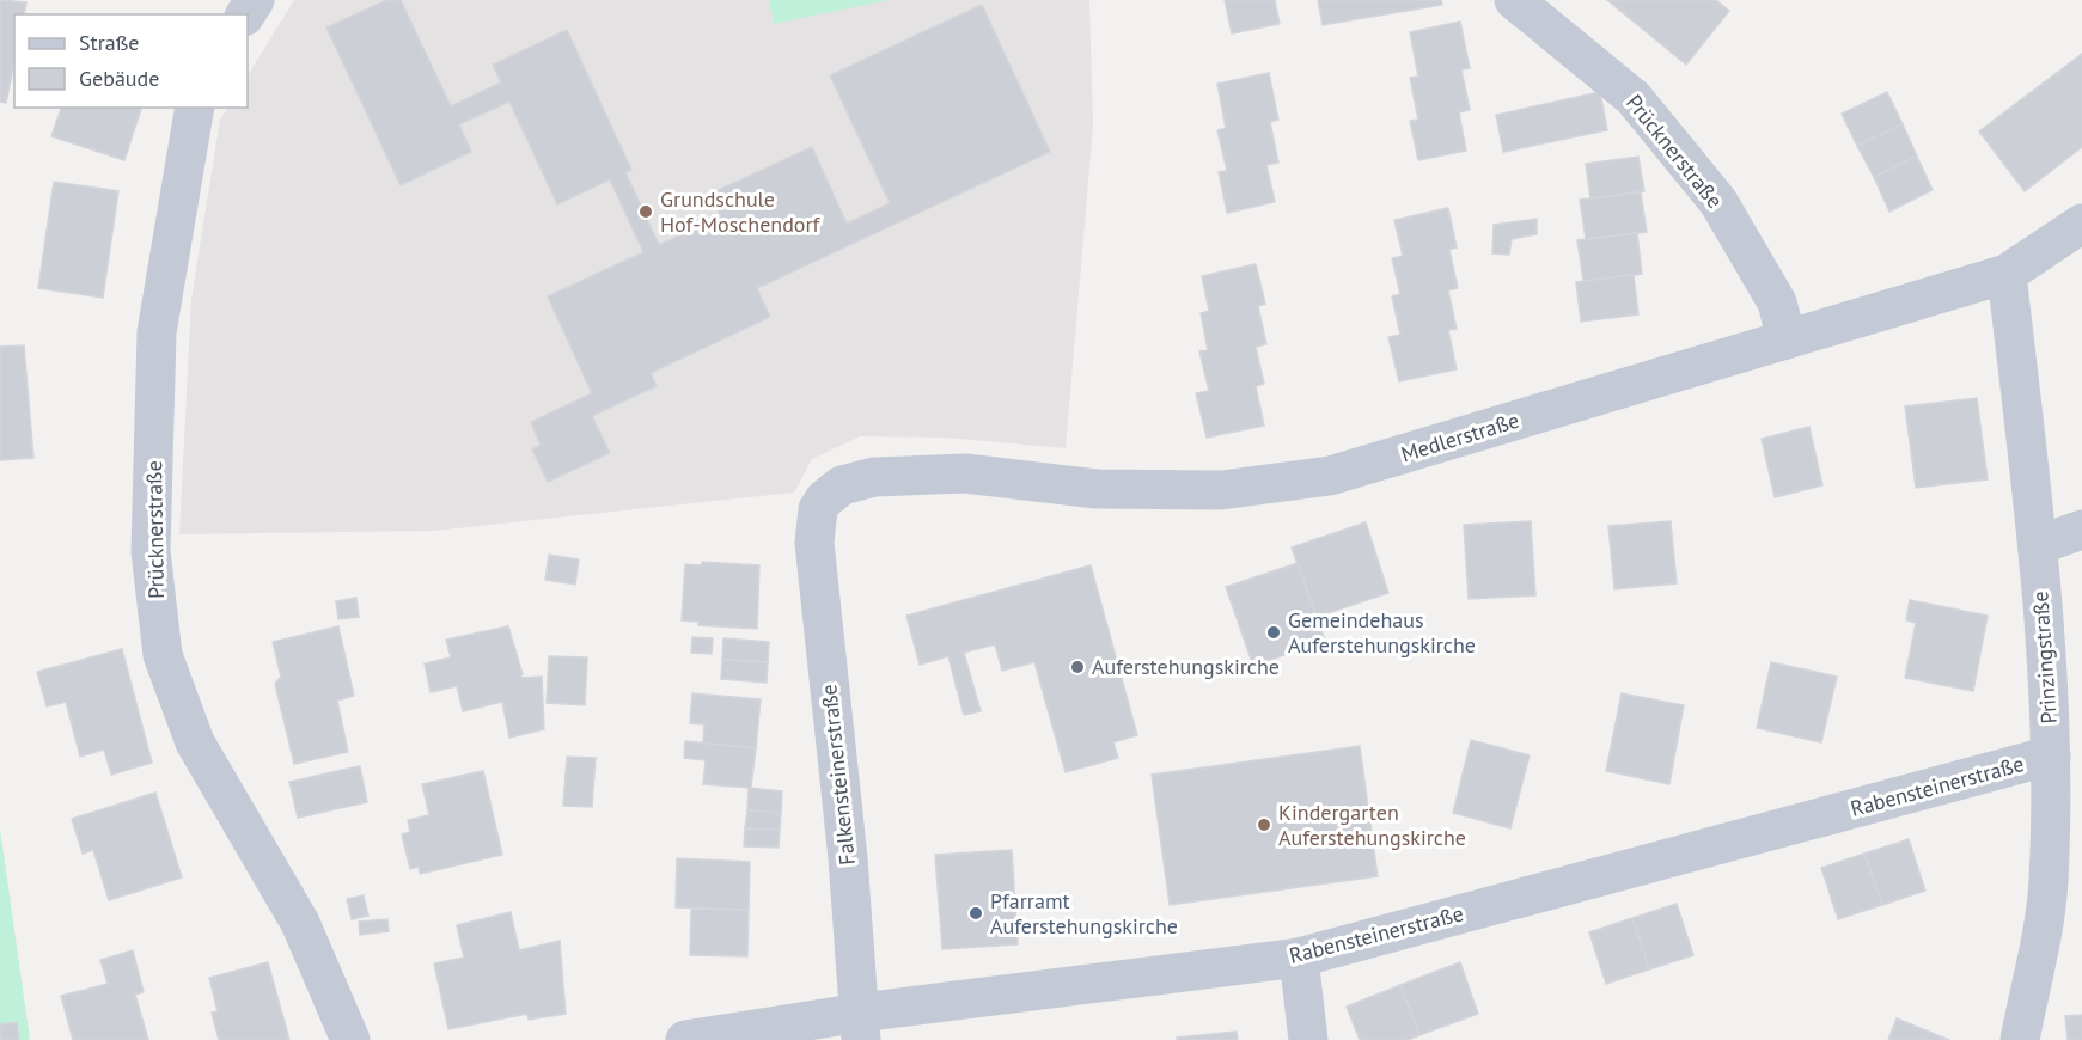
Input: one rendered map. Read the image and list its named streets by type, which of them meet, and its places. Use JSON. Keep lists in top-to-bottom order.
{
  "streets": {
    "street": [
      "Prücknerstraße",
      "Medlerstraße",
      "Prinzingstraße",
      "Falkensteinerstraße",
      "Rabensteinerstraße"
    ]
  },
  "crossings": [
    ["Prücknerstraße", "Medlerstraße"],
    ["Medlerstraße", "Prinzingstraße"],
    ["Medlerstraße", "Falkensteinerstraße"],
    ["Prinzingstraße", "Rabensteinerstraße"],
    ["Falkensteinerstraße", "Rabensteinerstraße"]
  ],
  "places": [
    "Grundschule Hof-Moschendorf",
    "Gemeindehaus Auferstehungskirche",
    "Auferstehungskirche",
    "Kindergarten Auferstehungskirche",
    "Pfarramt Auferstehungskirche"
  ],
  "legend": ["Straße", "Gebäude"]
}
